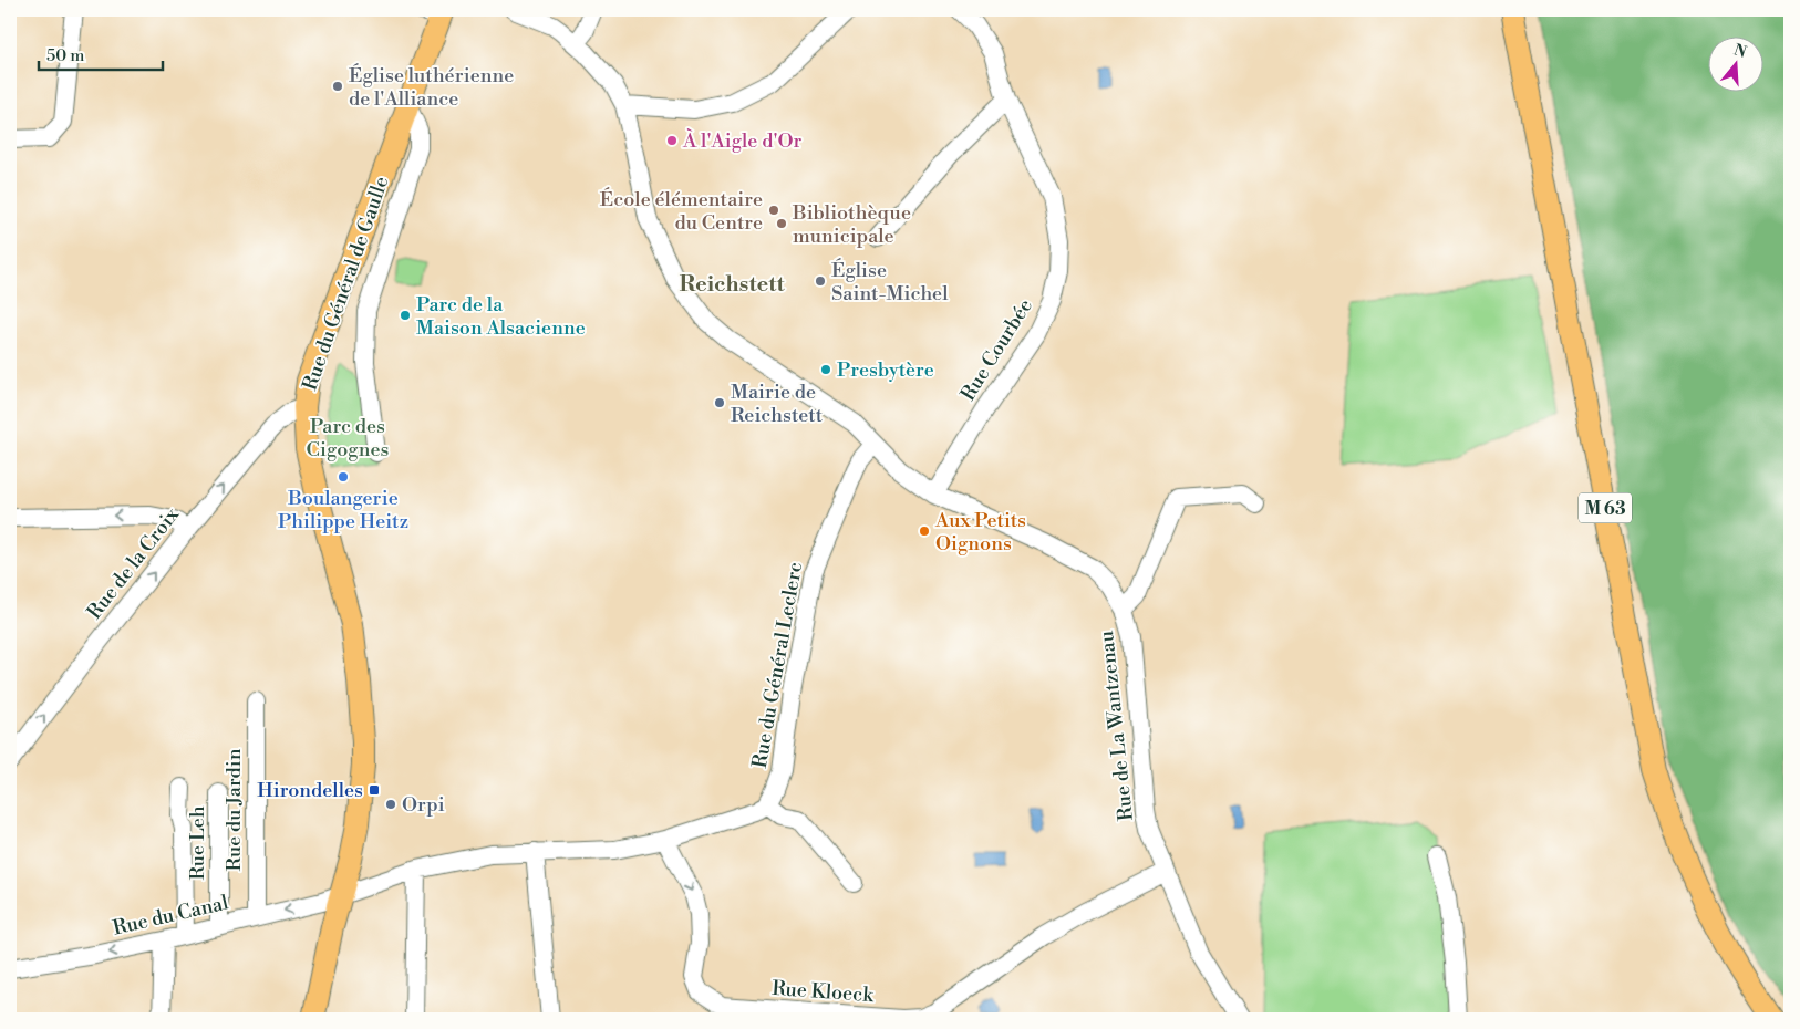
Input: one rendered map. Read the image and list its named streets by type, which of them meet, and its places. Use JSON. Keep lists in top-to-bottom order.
{
  "streets": {
    "main road": ["Rue du Général de Gaulle", "M 63"],
    "street": [
      "Rue Courbée",
      "Rue de la Croix",
      "Rue du Général Leclerc",
      "Rue de La Wantzenau",
      "Rue du Jardin",
      "Rue Leh",
      "Rue du Canal",
      "Rue Kloeck"
    ]
  },
  "crossings": [
    ["Rue du Général de Gaulle", "Rue de la Croix"],
    ["Rue du Général de Gaulle", "Rue du Canal"],
    ["Rue Courbée", "Rue de La Wantzenau"],
    ["Rue du Général Leclerc", "Rue de La Wantzenau"],
    ["Rue de La Wantzenau", "Rue Kloeck"],
    ["Rue du Jardin", "Rue du Canal"],
    ["Rue Leh", "Rue du Canal"]
  ],
  "one_way": ["Rue de la Croix", "Rue du Canal"],
  "districts": ["Reichstett"],
  "parks": ["Parc des Cigognes"],
  "places": {
    "other": [
      "Église luthérienne de l'Alliance",
      "À l'Aigle d'Or",
      "École élémentaire du Centre",
      "Bibliothèque municipale",
      "Église Saint-Michel",
      "Parc de la Maison Alsacienne",
      "Presbytère",
      "Mairie de Reichstett",
      "Boulangerie Philippe Heitz",
      "Aux Petits Oignons",
      "Orpi"
    ],
    "transit": ["Hirondelles"]
  },
  "scale_bar": "50 m",
  "north": "top"
}
